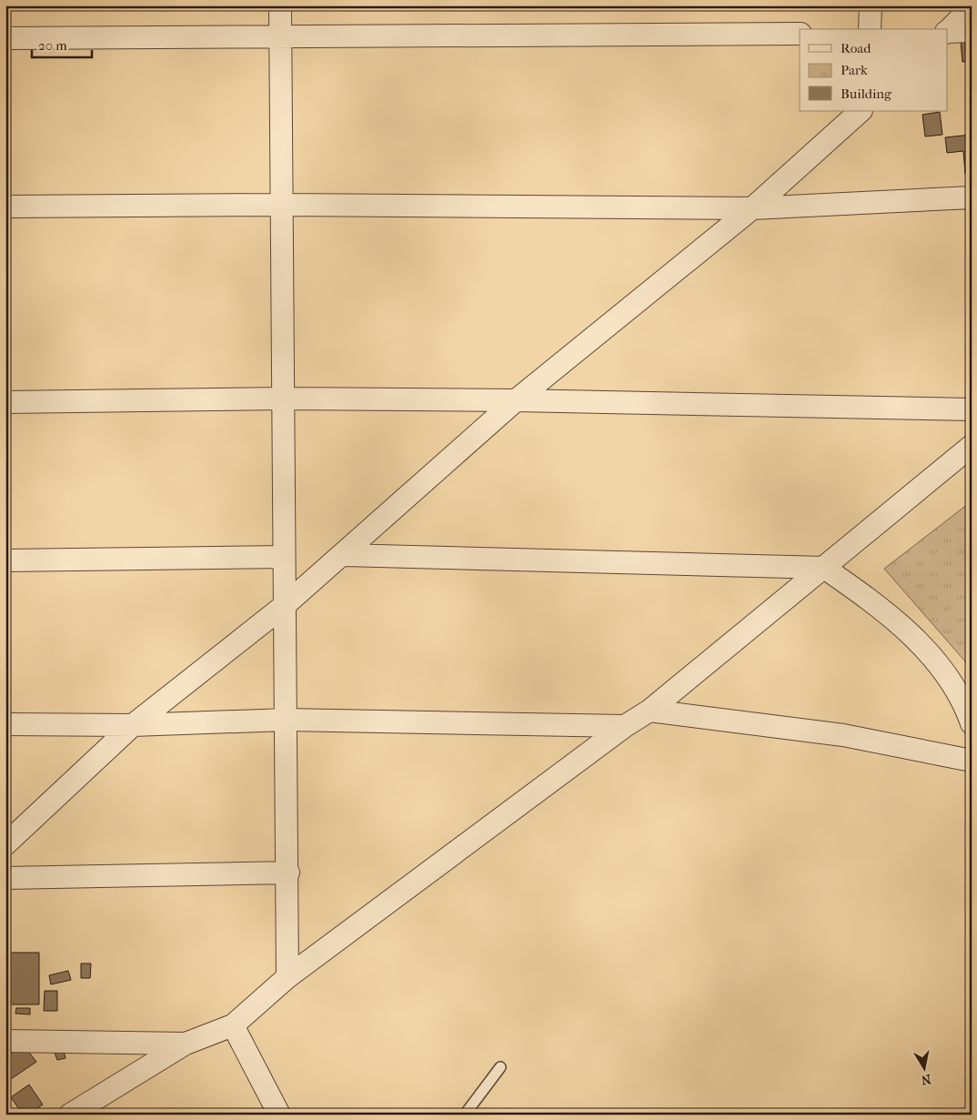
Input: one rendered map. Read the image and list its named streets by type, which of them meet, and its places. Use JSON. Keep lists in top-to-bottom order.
{
  "legend": ["Road", "Park", "Building"],
  "scale_bar": "20 m",
  "north": "bottom"
}
